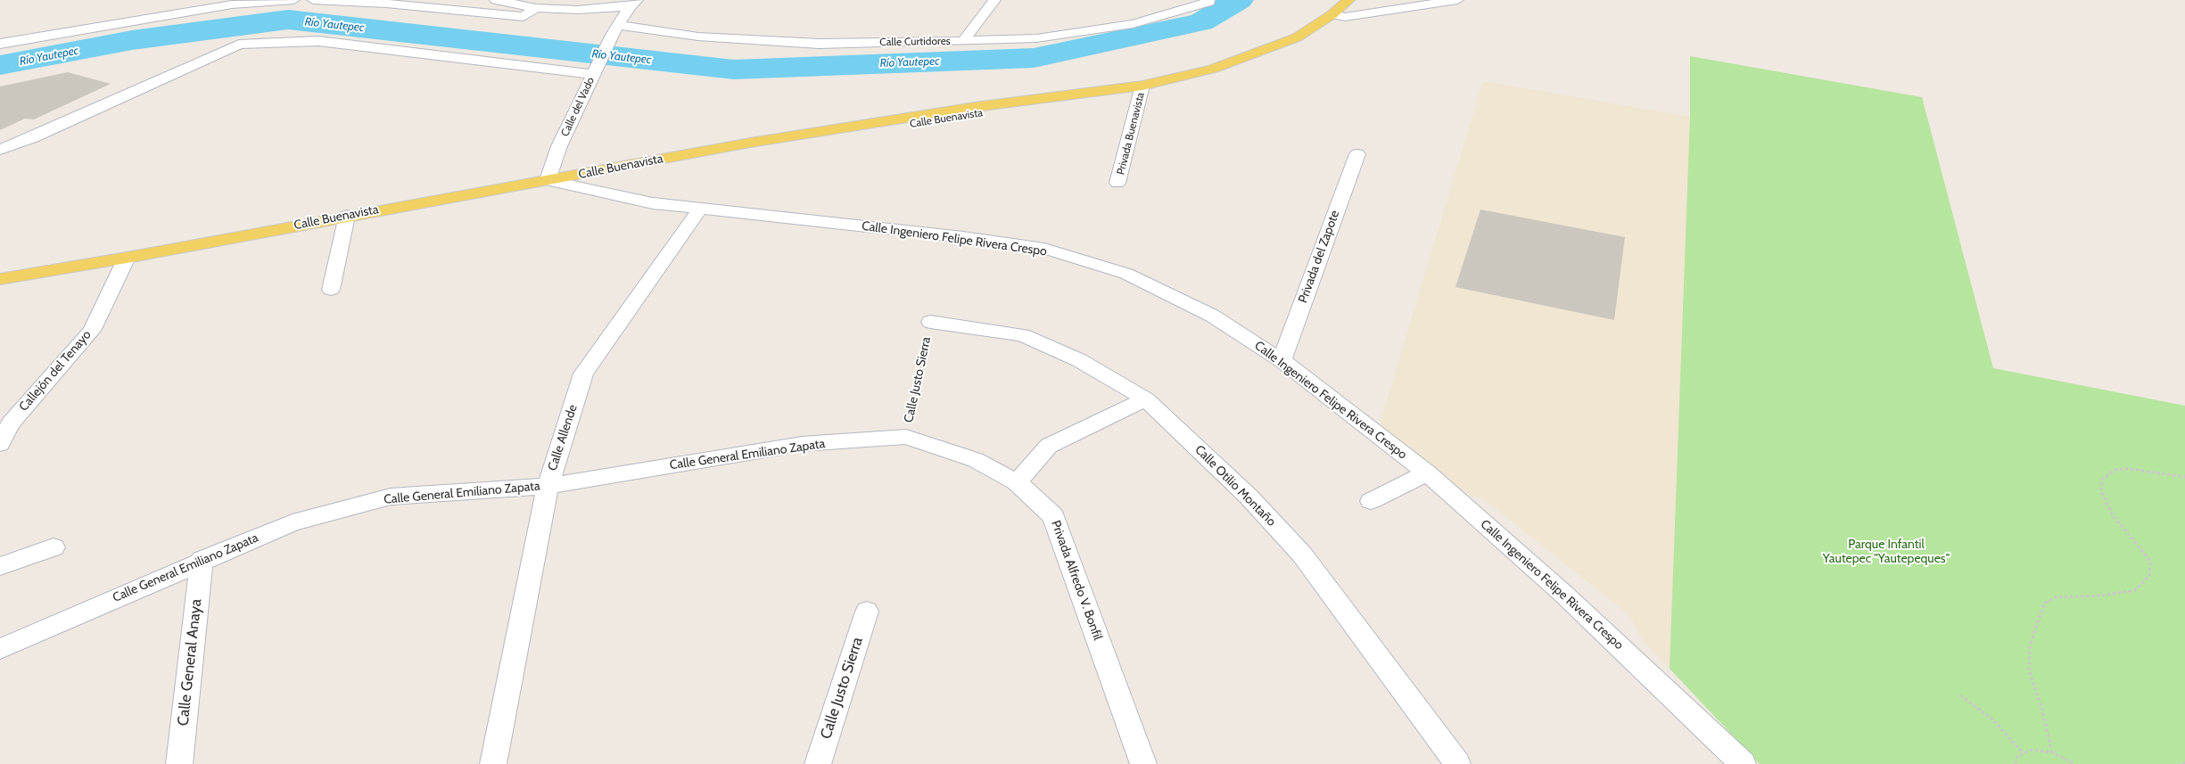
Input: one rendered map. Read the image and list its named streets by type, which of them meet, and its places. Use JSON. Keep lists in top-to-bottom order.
{
  "streets": {
    "main road": ["Calle Buenavista"],
    "street": [
      "Calle Curtidores",
      "Calle del Vado",
      "Privada Buenavista",
      "Calle Ingeniero Felipe Rivera Crespo",
      "Privada del Zapote",
      "Callejón del Tenayo",
      "Calle Justo Sierra",
      "Calle Allende",
      "Calle General Emiliano Zapata",
      "Calle Otilio Montaño",
      "Privada Alfredo V. Bonfil",
      "Calle General Anaya"
    ]
  },
  "crossings": [
    ["Calle Curtidores", "Calle del Vado"],
    ["Calle del Vado", "Calle Buenavista"],
    ["Calle del Vado", "Calle Ingeniero Felipe Rivera Crespo"],
    ["Calle Buenavista", "Privada Buenavista"],
    ["Calle Buenavista", "Calle Ingeniero Felipe Rivera Crespo"],
    ["Calle Buenavista", "Callejón del Tenayo"],
    ["Calle Ingeniero Felipe Rivera Crespo", "Privada del Zapote"],
    ["Calle Ingeniero Felipe Rivera Crespo", "Calle Allende"],
    ["Calle Justo Sierra", "Calle General Emiliano Zapata"],
    ["Calle Justo Sierra", "Calle Otilio Montaño"],
    ["Calle Justo Sierra", "Privada Alfredo V. Bonfil"],
    ["Calle Allende", "Calle General Emiliano Zapata"],
    ["Calle General Emiliano Zapata", "Privada Alfredo V. Bonfil"],
    ["Calle General Emiliano Zapata", "Calle General Anaya"]
  ],
  "water": ["Río Yautepec"],
  "parks": ["Parque Infantil Yautepec \"Yautepeques\""]
}
